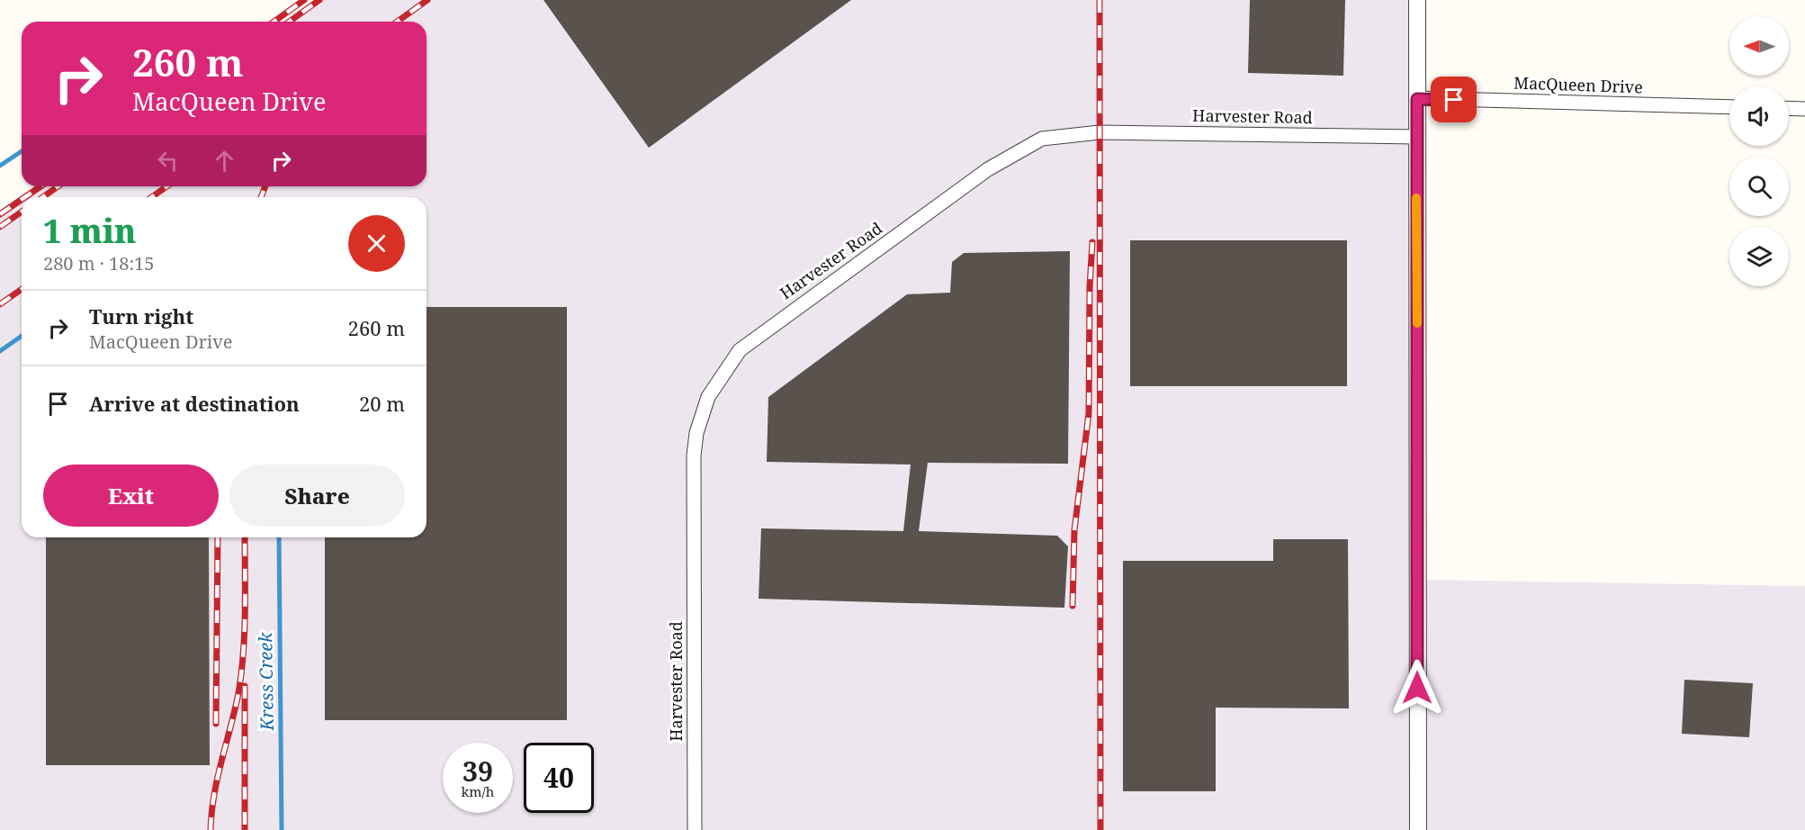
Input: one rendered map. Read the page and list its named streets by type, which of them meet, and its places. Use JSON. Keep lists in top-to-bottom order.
{
  "streets": {
    "street": ["MacQueen Drive", "Harvester Road"]
  },
  "water": ["Kress Creek"],
  "north": "left",
  "page": {
    "turn": ["260 m", "MacQueen Drive"],
    "heading": ["1 min", "280 m · 18:15"],
    "list": [
      {
        "name": "Turn right",
        "note": "MacQueen Drive",
        "value": "260 m"
      },
      {
        "name": "Arrive at destination",
        "value": "20 m"
      }
    ],
    "buttons": ["Exit", "Share"],
    "speed": "39 km/h",
    "limit": "40"
  }
}
